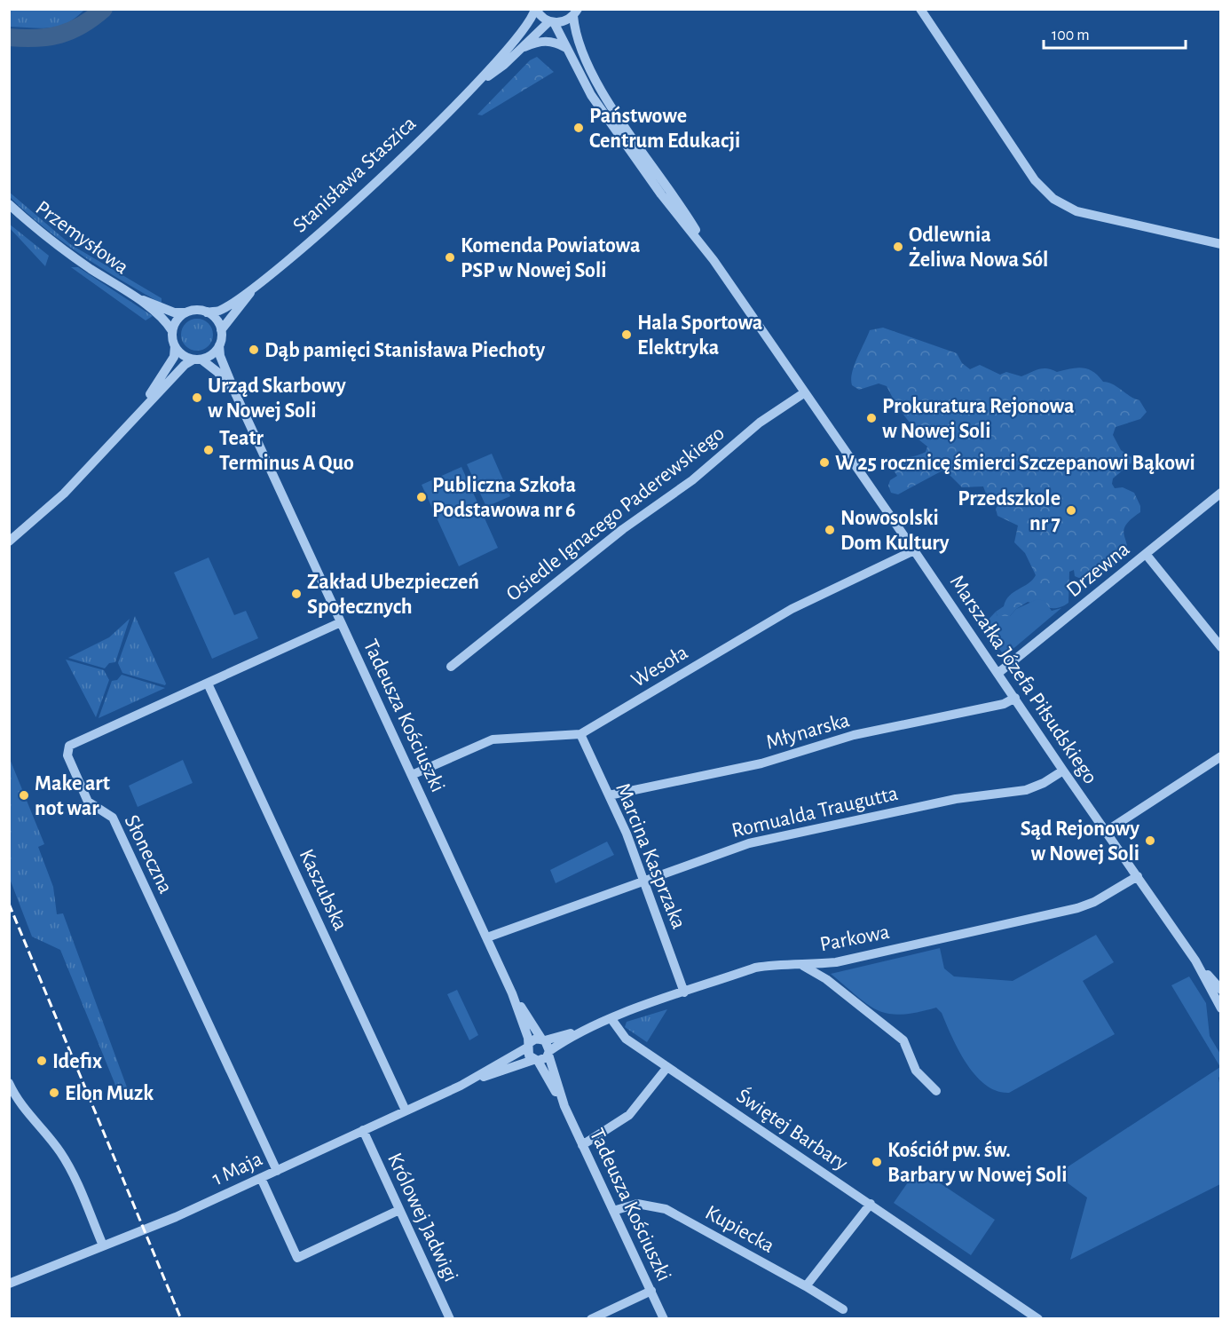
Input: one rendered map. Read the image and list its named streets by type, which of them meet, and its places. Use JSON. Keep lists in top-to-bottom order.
{
  "streets": {
    "street": [
      "Stanisława Staszica",
      "Przemysłowa",
      "Osiedle Ignacego Paderewskiego",
      "Drzewna",
      "Wesoła",
      "Marszałka Józefa Piłsudskiego",
      "Tadeusza Kościuszki",
      "Młynarska",
      "Romualda Traugutta",
      "Słoneczna",
      "Marcina Kasprzaka",
      "Kaszubska",
      "Parkowa",
      "Świętej Barbary",
      "1 Maja",
      "Królowej Jadwigi",
      "Kupiecka"
    ]
  },
  "crossings": [
    ["Stanisława Staszica", "Przemysłowa"],
    ["Stanisława Staszica", "Marszałka Józefa Piłsudskiego"],
    ["Stanisława Staszica", "Tadeusza Kościuszki"],
    ["Przemysłowa", "Tadeusza Kościuszki"],
    ["Osiedle Ignacego Paderewskiego", "Marszałka Józefa Piłsudskiego"],
    ["Drzewna", "Marszałka Józefa Piłsudskiego"],
    ["Wesoła", "Marszałka Józefa Piłsudskiego"],
    ["Wesoła", "Tadeusza Kościuszki"],
    ["Wesoła", "Marcina Kasprzaka"],
    ["Marszałka Józefa Piłsudskiego", "Młynarska"],
    ["Marszałka Józefa Piłsudskiego", "Romualda Traugutta"],
    ["Marszałka Józefa Piłsudskiego", "Parkowa"],
    ["Tadeusza Kościuszki", "Romualda Traugutta"],
    ["Tadeusza Kościuszki", "Słoneczna"],
    ["Tadeusza Kościuszki", "Parkowa"],
    ["Tadeusza Kościuszki", "1 Maja"],
    ["Tadeusza Kościuszki", "Kupiecka"],
    ["Młynarska", "Marcina Kasprzaka"],
    ["Romualda Traugutta", "Marcina Kasprzaka"],
    ["Słoneczna", "Kaszubska"],
    ["Słoneczna", "1 Maja"],
    ["Marcina Kasprzaka", "Parkowa"],
    ["Kaszubska", "1 Maja"],
    ["Parkowa", "Świętej Barbary"],
    ["Parkowa", "1 Maja"],
    ["1 Maja", "Królowej Jadwigi"]
  ],
  "places": [
    "Państwowe Centrum Edukacji",
    "Odlewnia Żeliwa Nowa Sól",
    "Komenda Powiatowa PSP w Nowej Soli",
    "Hala Sportowa Elektryka",
    "Dąb pamięci Stanisława Piechoty",
    "Urząd Skarbowy w Nowej Soli",
    "Prokuratura Rejonowa w Nowej Soli",
    "Teatr Terminus A Quo",
    "W 25 rocznicę śmierci Szczepanowi Bąkowi",
    "Publiczna Szkoła Podstawowa nr 6",
    "Przedszkole nr 7",
    "Nowosolski Dom Kultury",
    "Zakład Ubezpieczeń Społecznych",
    "Make art not war",
    "Sąd Rejonowy w Nowej Soli",
    "Idefix",
    "Elon Muzk",
    "Kościół pw. św. Barbary w Nowej Soli"
  ],
  "scale_bar": "100 m"
}
